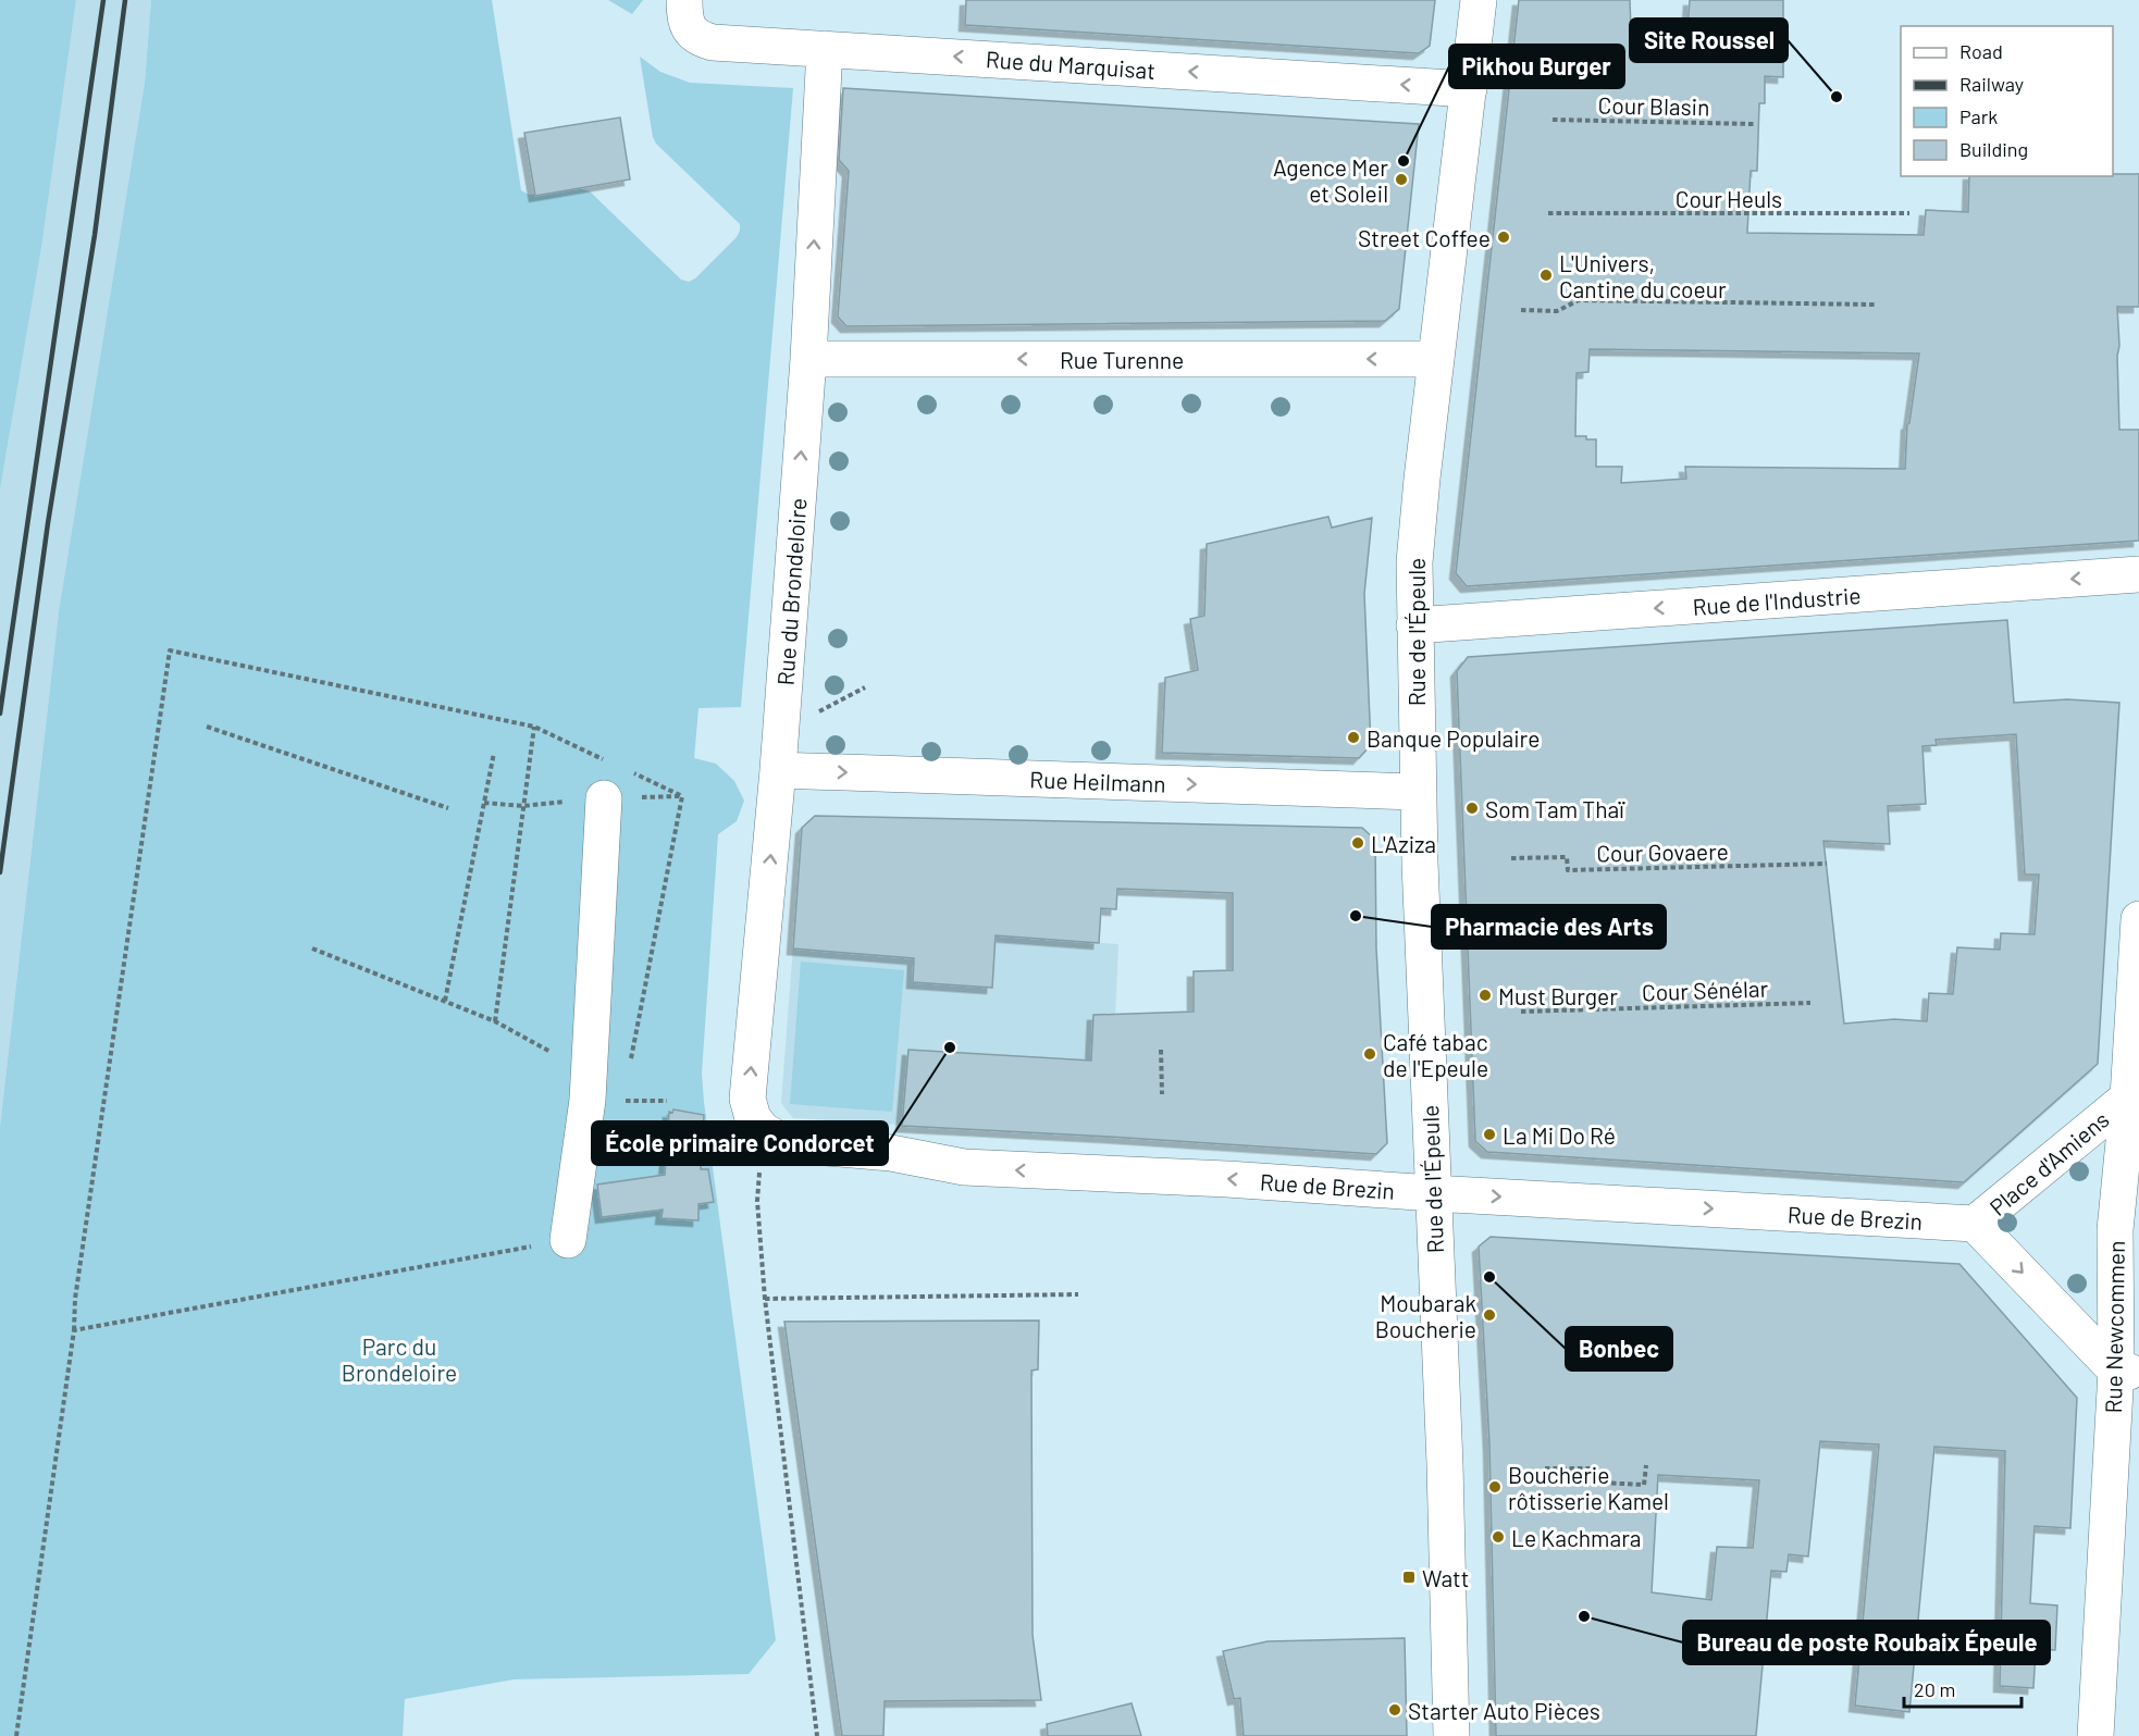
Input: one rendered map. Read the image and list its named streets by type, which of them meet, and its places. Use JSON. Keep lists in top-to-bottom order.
{
  "streets": {
    "street": [
      "Rue du Marquisat",
      "Rue Turenne",
      "Rue du Brondeloire",
      "Rue de l'Industrie",
      "Rue de l'Épeule",
      "Rue Heilmann",
      "Place d'Amiens",
      "Rue de Brezin",
      "Rue Newcommen"
    ],
    "path": [
      "Cour Blasin",
      "Cour Heuls",
      "Cour Govaere",
      "Cour Sénélar"
    ]
  },
  "crossings": [
    ["Rue du Marquisat", "Rue du Brondeloire"],
    ["Rue du Marquisat", "Rue de l'Épeule"],
    ["Rue Turenne", "Rue du Brondeloire"],
    ["Rue Turenne", "Rue de l'Épeule"],
    ["Rue du Brondeloire", "Rue Heilmann"],
    ["Rue du Brondeloire", "Rue de Brezin"],
    ["Rue de l'Industrie", "Rue de l'Épeule"],
    ["Rue de l'Épeule", "Rue Heilmann"],
    ["Rue de l'Épeule", "Rue de Brezin"],
    ["Place d'Amiens", "Rue de Brezin"],
    ["Place d'Amiens", "Rue Newcommen"]
  ],
  "one_way": [
    "Rue du Marquisat",
    "Rue Turenne",
    "Rue de l'Industrie",
    "Rue Heilmann",
    "Place d'Amiens"
  ],
  "parks": ["Parc du Brondeloire"],
  "places": {
    "other": [
      "Site Roussel",
      "Pikhou Burger",
      "Agence Mer et Soleil",
      "Street Coffee",
      "L'Univers, Cantine du coeur",
      "Banque Populaire",
      "Som Tam Thaï",
      "L'Aziza",
      "Pharmacie des Arts",
      "Must Burger",
      "École primaire Condorcet",
      "Café tabac de l'Epeule",
      "La Mi Do Ré",
      "Bonbec",
      "Moubarak Boucherie",
      "Boucherie rôtisserie Kamel",
      "Le Kachmara",
      "Bureau de poste Roubaix Épeule",
      "Starter Auto Pièces"
    ],
    "transit": ["Watt"]
  },
  "legend": [
    "Road",
    "Railway",
    "Park",
    "Building"
  ],
  "scale_bar": "20 m"
}
